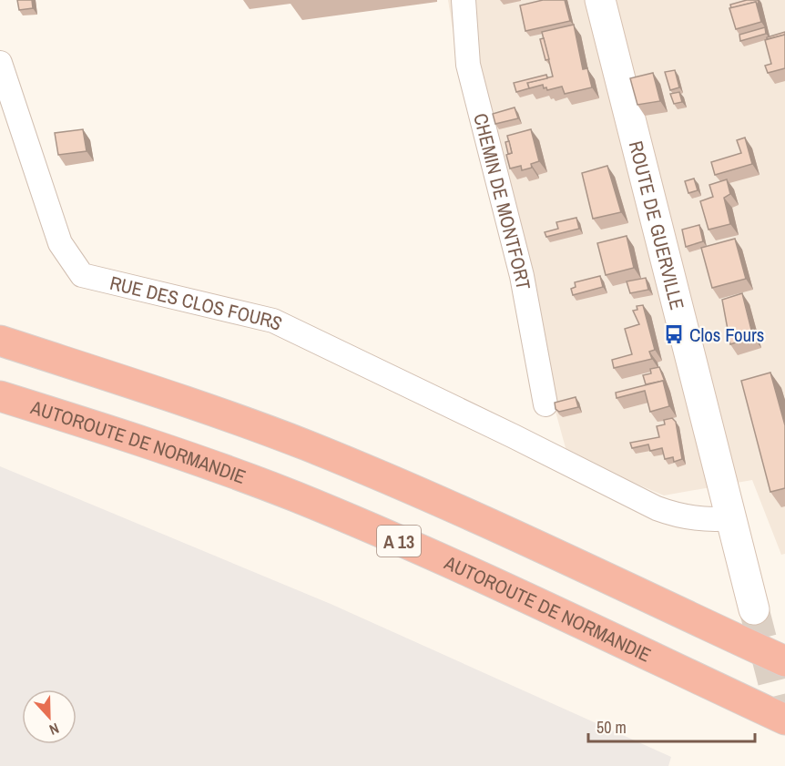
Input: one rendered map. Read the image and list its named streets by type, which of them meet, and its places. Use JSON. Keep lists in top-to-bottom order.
{
  "streets": {
    "highway": ["AUTOROUTE DE NORMANDIE", "A 13"],
    "street": ["CHEMIN DE MONTFORT", "ROUTE DE GUERVILLE", "RUE DES CLOS FOURS"]
  },
  "crossings": [
    ["ROUTE DE GUERVILLE", "RUE DES CLOS FOURS"]
  ],
  "places": {
    "bus stop": ["Clos Fours"]
  },
  "scale_bar": "50 m",
  "north": "bottom"
}
